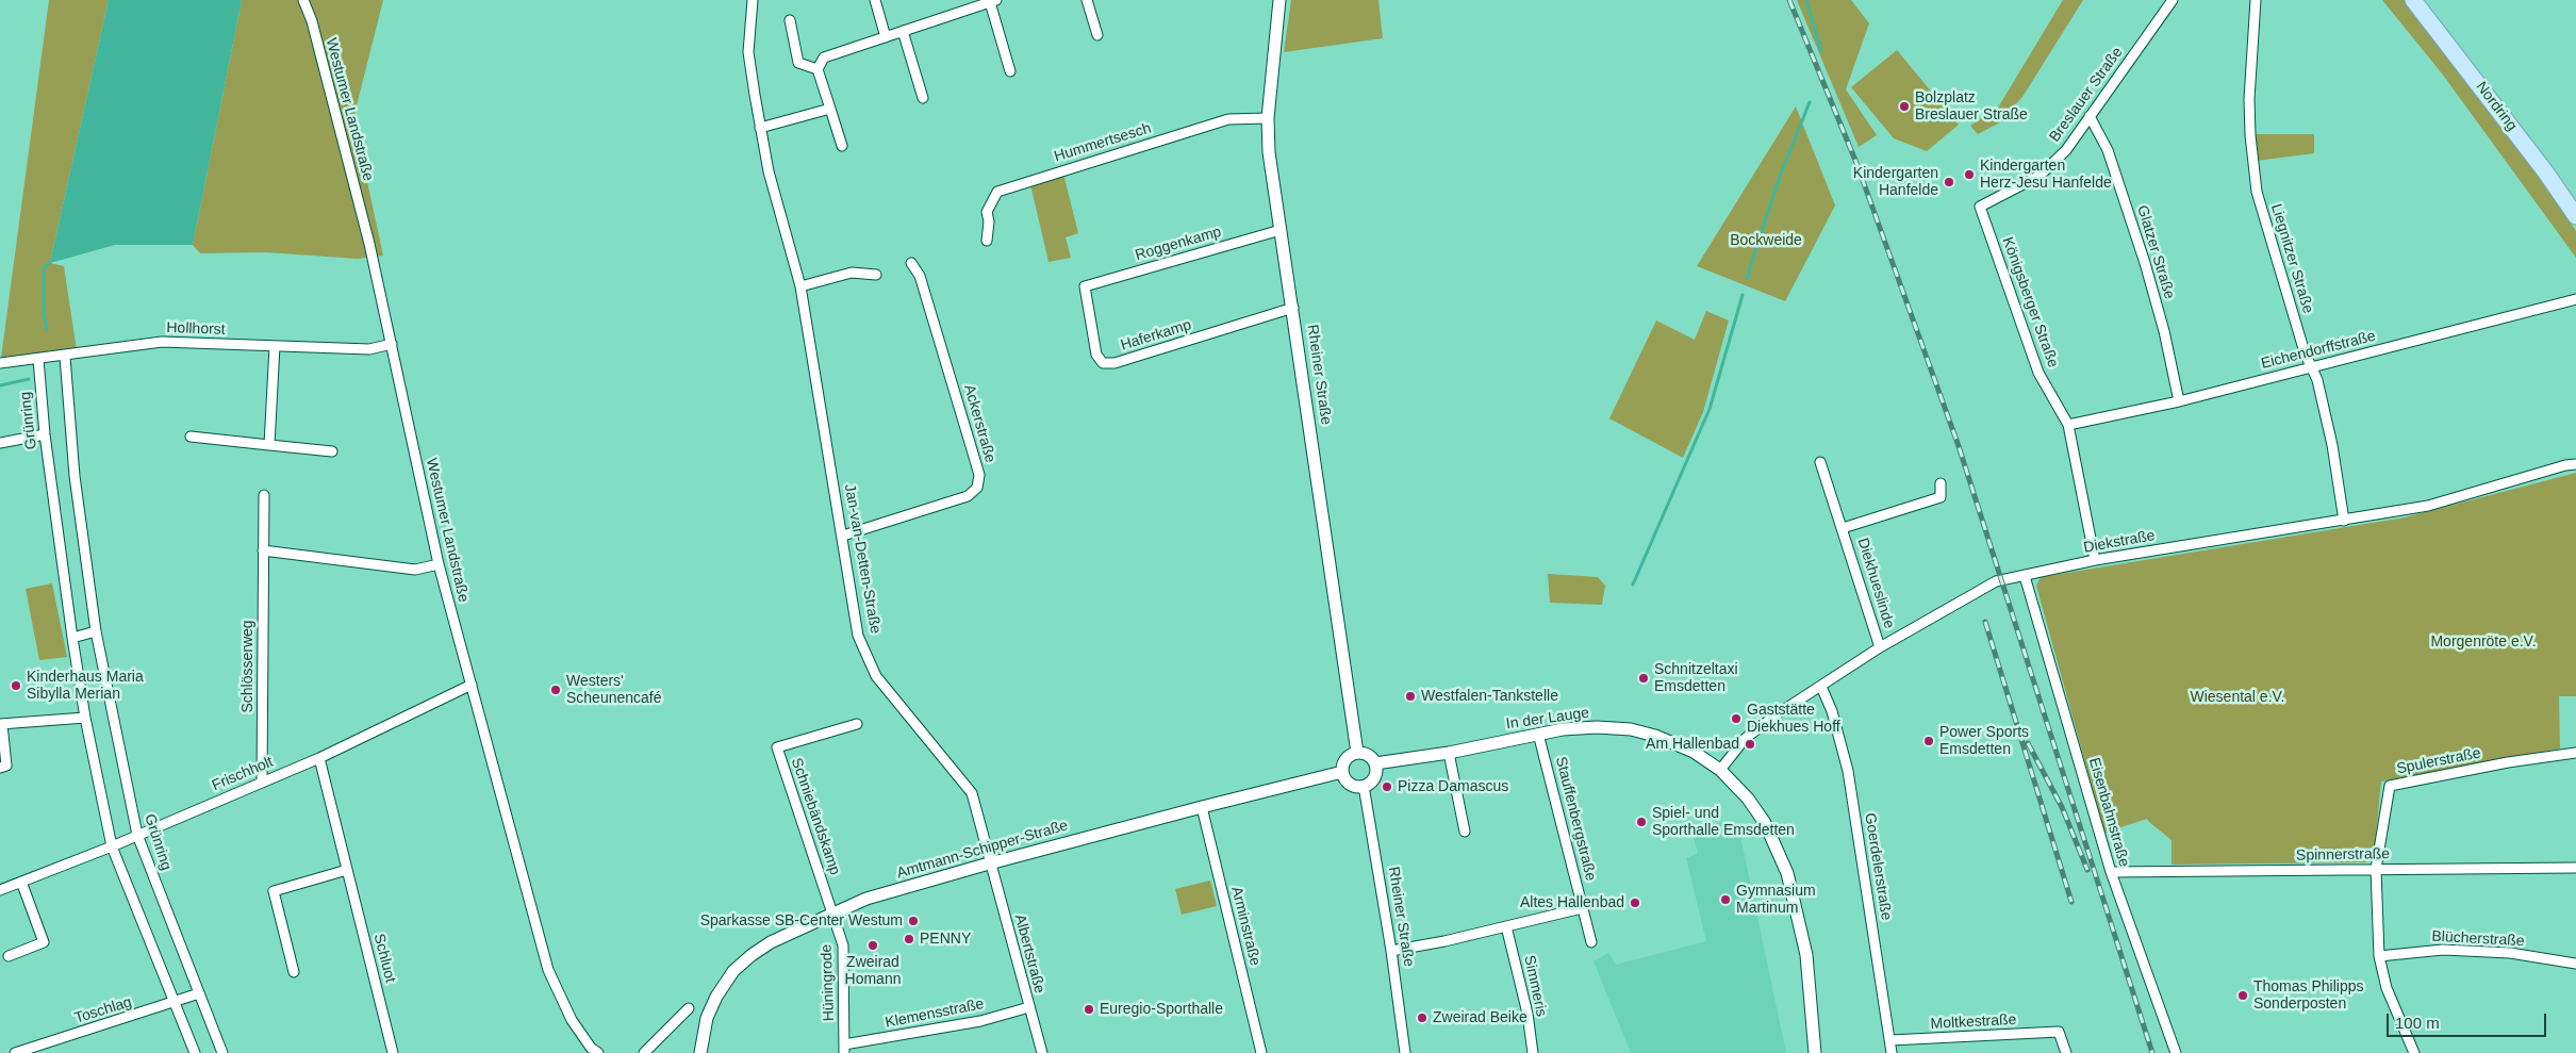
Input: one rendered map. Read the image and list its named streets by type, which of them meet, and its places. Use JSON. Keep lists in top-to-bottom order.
{
  "streets": {
    "main road": ["Nordring"],
    "street": [
      "Breslauer Straße",
      "Westumer Landstraße",
      "Hummertsesch",
      "Roggenkamp",
      "Glatzer Straße",
      "Liegnitzer Straße",
      "Königsberger Straße",
      "Hollhorst",
      "Haferkamp",
      "Eichendorffstraße",
      "Rheiner Straße",
      "Grünring",
      "Ackerstraße",
      "Diekstraße",
      "Jan-van-Detten-Straße",
      "Diekhueslinde",
      "Schlösserweg",
      "In der Lauge",
      "Spulerstraße",
      "Frischholt",
      "Eisenbahnstraße",
      "Schniebändskamp",
      "Stauffenbergstraße",
      "Amtmann-Schipper-Straße",
      "Spinnerstraße",
      "Goerdelerstraße",
      "Arminstraße",
      "Blücherstraße",
      "Albertstraße",
      "Schluot",
      "Hüningrode",
      "Simmeris",
      "Toschlag",
      "Klemensstraße",
      "Moltkestraße"
    ]
  },
  "crossings": [
    ["Breslauer Straße", "Glatzer Straße"],
    ["Breslauer Straße", "Königsberger Straße"],
    ["Westumer Landstraße", "Hollhorst"],
    ["Westumer Landstraße", "Frischholt"],
    ["Hummertsesch", "Rheiner Straße"],
    ["Roggenkamp", "Haferkamp"],
    ["Roggenkamp", "Rheiner Straße"],
    ["Glatzer Straße", "Eichendorffstraße"],
    ["Liegnitzer Straße", "Eichendorffstraße"],
    ["Liegnitzer Straße", "Diekstraße"],
    ["Königsberger Straße", "Eichendorffstraße"],
    ["Königsberger Straße", "Diekstraße"],
    ["Hollhorst", "Grünring"],
    ["Haferkamp", "Rheiner Straße"],
    ["Rheiner Straße", "In der Lauge"],
    ["Rheiner Straße", "Amtmann-Schipper-Straße"],
    ["Grünring", "Frischholt"],
    ["Grünring", "Toschlag"],
    ["Ackerstraße", "Jan-van-Detten-Straße"],
    ["Diekstraße", "Diekhueslinde"],
    ["Diekstraße", "In der Lauge"],
    ["Diekstraße", "Eisenbahnstraße"],
    ["Diekstraße", "Goerdelerstraße"],
    ["Jan-van-Detten-Straße", "Amtmann-Schipper-Straße"],
    ["Jan-van-Detten-Straße", "Albertstraße"],
    ["Schlösserweg", "Frischholt"],
    ["In der Lauge", "Stauffenbergstraße"],
    ["In der Lauge", "Amtmann-Schipper-Straße"],
    ["Spulerstraße", "Spinnerstraße"],
    ["Frischholt", "Schluot"],
    ["Eisenbahnstraße", "Spinnerstraße"],
    ["Schniebändskamp", "Amtmann-Schipper-Straße"],
    ["Schniebändskamp", "Hüningrode"],
    ["Amtmann-Schipper-Straße", "Arminstraße"],
    ["Amtmann-Schipper-Straße", "Albertstraße"],
    ["Amtmann-Schipper-Straße", "Hüningrode"],
    ["Goerdelerstraße", "Moltkestraße"],
    ["Albertstraße", "Klemensstraße"],
    ["Hüningrode", "Klemensstraße"]
  ],
  "parks": ["Bockweide", "Morgenröte e.V.", "Wiesental e.V."],
  "places": [
    "Bolzplatz Breslauer Straße",
    "Kindergarten Herz-Jesu Hanfelde",
    "Kindergarten Hanfelde",
    "Schnitzeltaxi Emsdetten",
    "Kinderhaus Maria Sibylla Merian",
    "Westers' Scheunencafé",
    "Westfalen-Tankstelle",
    "Gaststätte Diekhues Hoff",
    "Power Sports Emsdetten",
    "Am Hallenbad",
    "Pizza Damascus",
    "Spiel- und Sporthalle Emsdetten",
    "Gymnasium Martinum",
    "Altes Hallenbad",
    "Sparkasse SB-Center Westum",
    "PENNY",
    "Zweirad Homann",
    "Thomas Philipps Sonderposten",
    "Euregio-Sporthalle",
    "Zweirad Beike"
  ],
  "scale_bar": "100 m"
}
